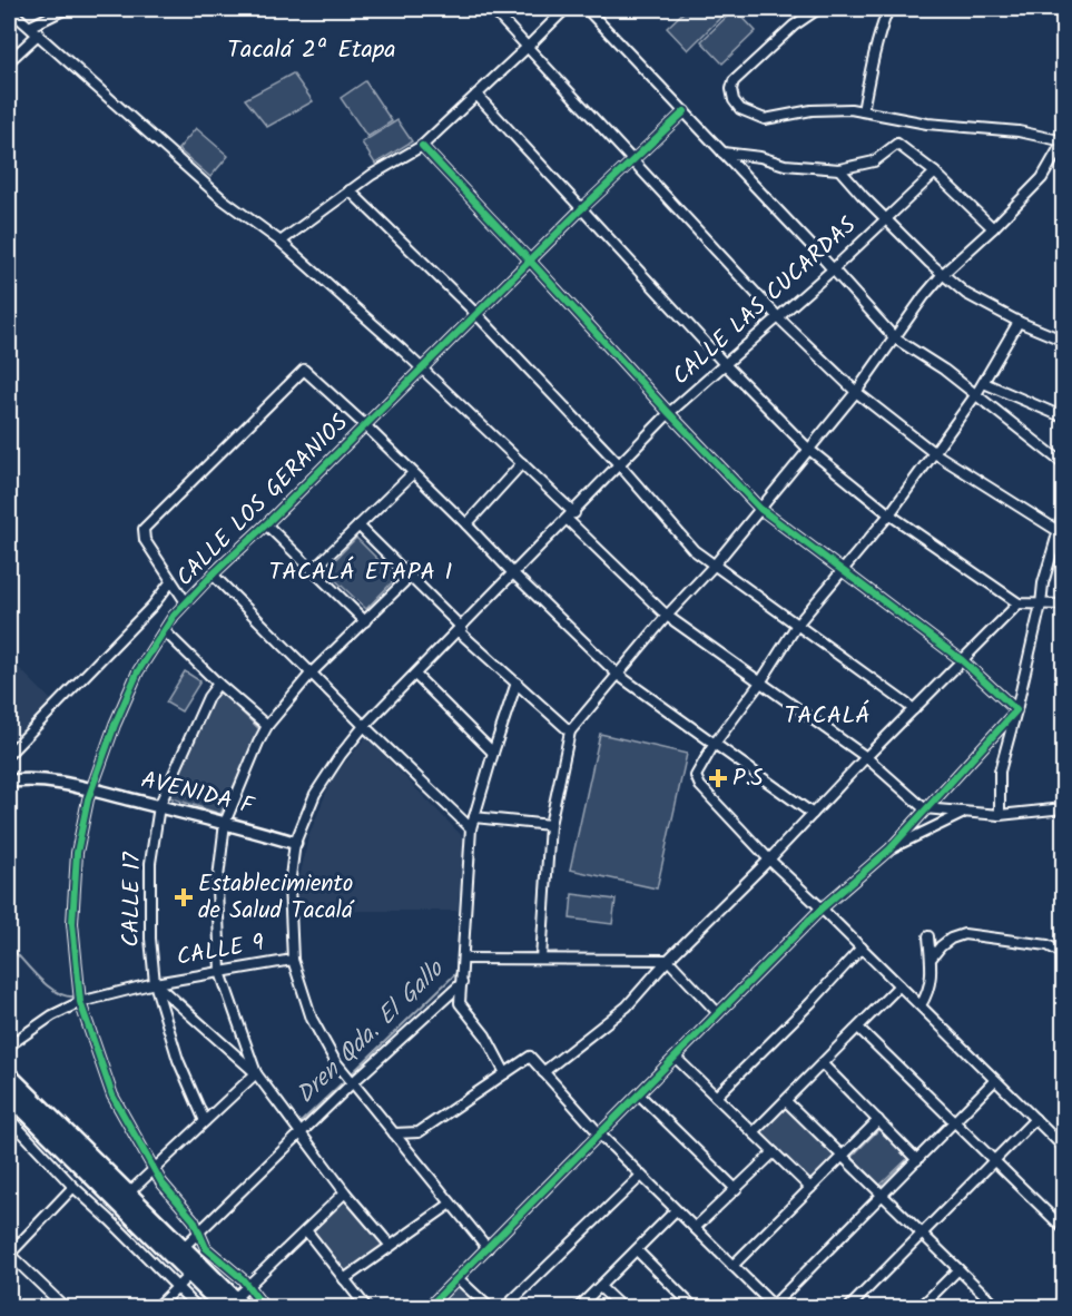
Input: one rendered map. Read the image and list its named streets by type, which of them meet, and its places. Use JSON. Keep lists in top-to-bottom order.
{
  "streets": {
    "street": [
      "CALLE LAS CUCARDAS",
      "CALLE LOS GERANIOS",
      "AVENIDA F",
      "CALLE 17",
      "CALLE 9"
    ]
  },
  "crossings": [
    ["CALLE LAS CUCARDAS", "AVENIDA F"],
    ["CALLE LAS CUCARDAS", "CALLE 9"],
    ["CALLE LOS GERANIOS", "AVENIDA F"],
    ["CALLE LOS GERANIOS", "CALLE 9"],
    ["AVENIDA F", "CALLE 17"],
    ["CALLE 17", "CALLE 9"]
  ],
  "districts": ["Tacalá 2ª Etapa", "TACALÁ ETAPA I", "TACALÁ"],
  "water": ["Dren Qda. El Gallo"],
  "places": {
    "health": ["P.S", "Establecimiento de Salud Tacalá"]
  }
}
